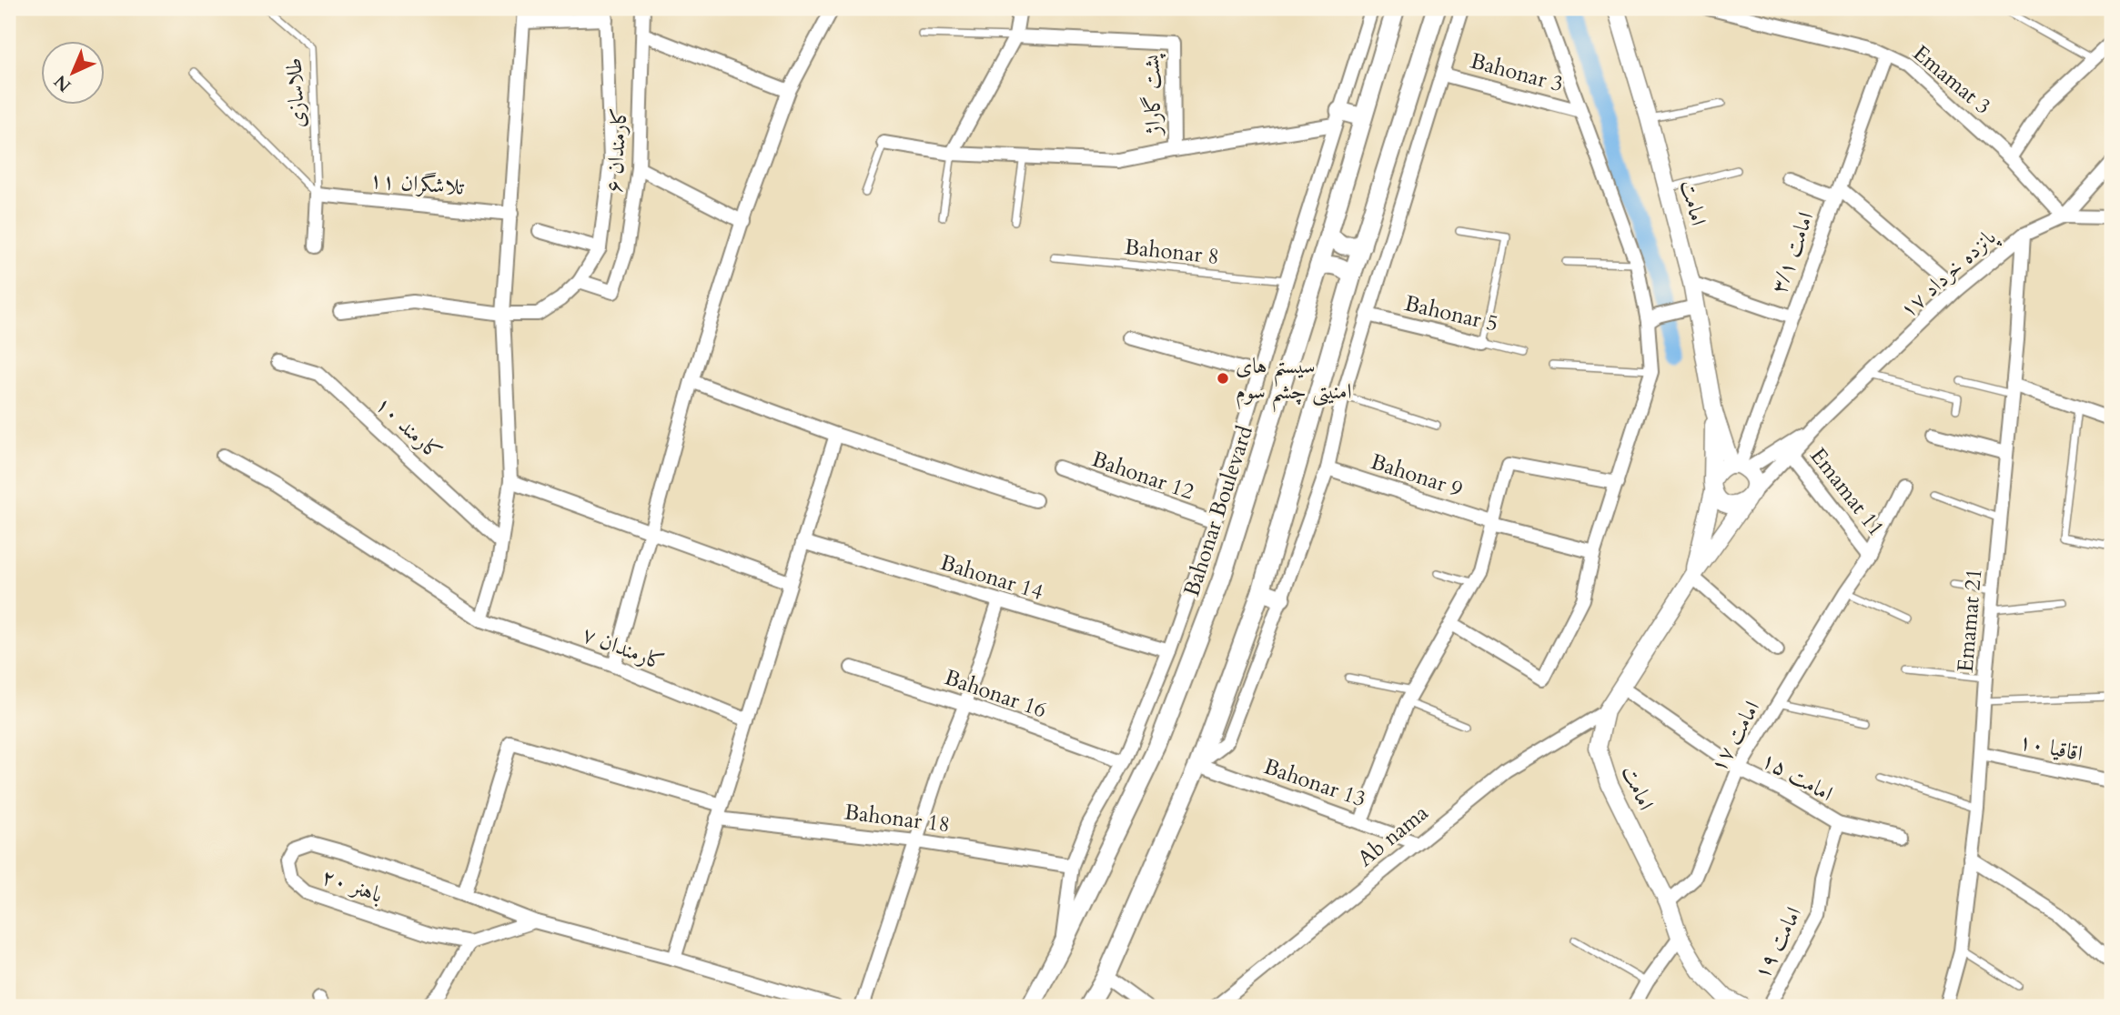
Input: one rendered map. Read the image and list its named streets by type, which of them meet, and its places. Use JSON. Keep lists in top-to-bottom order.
{
  "streets": {
    "main road": ["Bahonar Boulevard"],
    "street": [
      "Bahonar 3",
      "Emamat 3",
      "پشت گاراژ",
      "کارمندان ۶",
      "تلاشگران ۱۱",
      "امامت",
      "امامت ۳/۱",
      "پانزده خرداد ۱۷",
      "Bahonar 5",
      "کارمند ۱۰",
      "Bahonar 12",
      "Bahonar 9",
      "Emamat 11",
      "Bahonar 14",
      "Emamat 21",
      "کارمندان ۷",
      "Bahonar 16",
      "امامت ۱۷",
      "اقاقیا ۱۰",
      "امامت ۱۵",
      "Bahonar 13",
      "Bahonar 18",
      "Ab nama",
      "باهنر ۲۰",
      "امامت ۱۹"
    ],
    "lane": ["طلاسازی", "Bahonar 8"]
  },
  "crossings": [
    ["Emamat 3", "امامت ۳/۱"],
    ["Emamat 3", "پانزده خرداد ۱۷"],
    ["طلاسازی", "تلاشگران ۱۱"],
    ["امامت", "امامت ۳/۱"],
    ["امامت", "پانزده خرداد ۱۷"],
    ["امامت", "امامت ۱۷"],
    ["امامت", "امامت ۱۵"],
    ["امامت", "Ab nama"],
    ["امامت ۳/۱", "پانزده خرداد ۱۷"],
    ["پانزده خرداد ۱۷", "Emamat 11"],
    ["پانزده خرداد ۱۷", "Emamat 21"],
    ["Emamat 11", "امامت ۱۷"],
    ["Emamat 21", "اقاقیا ۱۰"],
    ["امامت ۱۷", "امامت ۱۵"],
    ["امامت ۱۵", "امامت ۱۹"],
    ["Bahonar 13", "Ab nama"]
  ],
  "places": ["سیستم های امنیتی چشم سوم"],
  "north": "bottom left"
}
